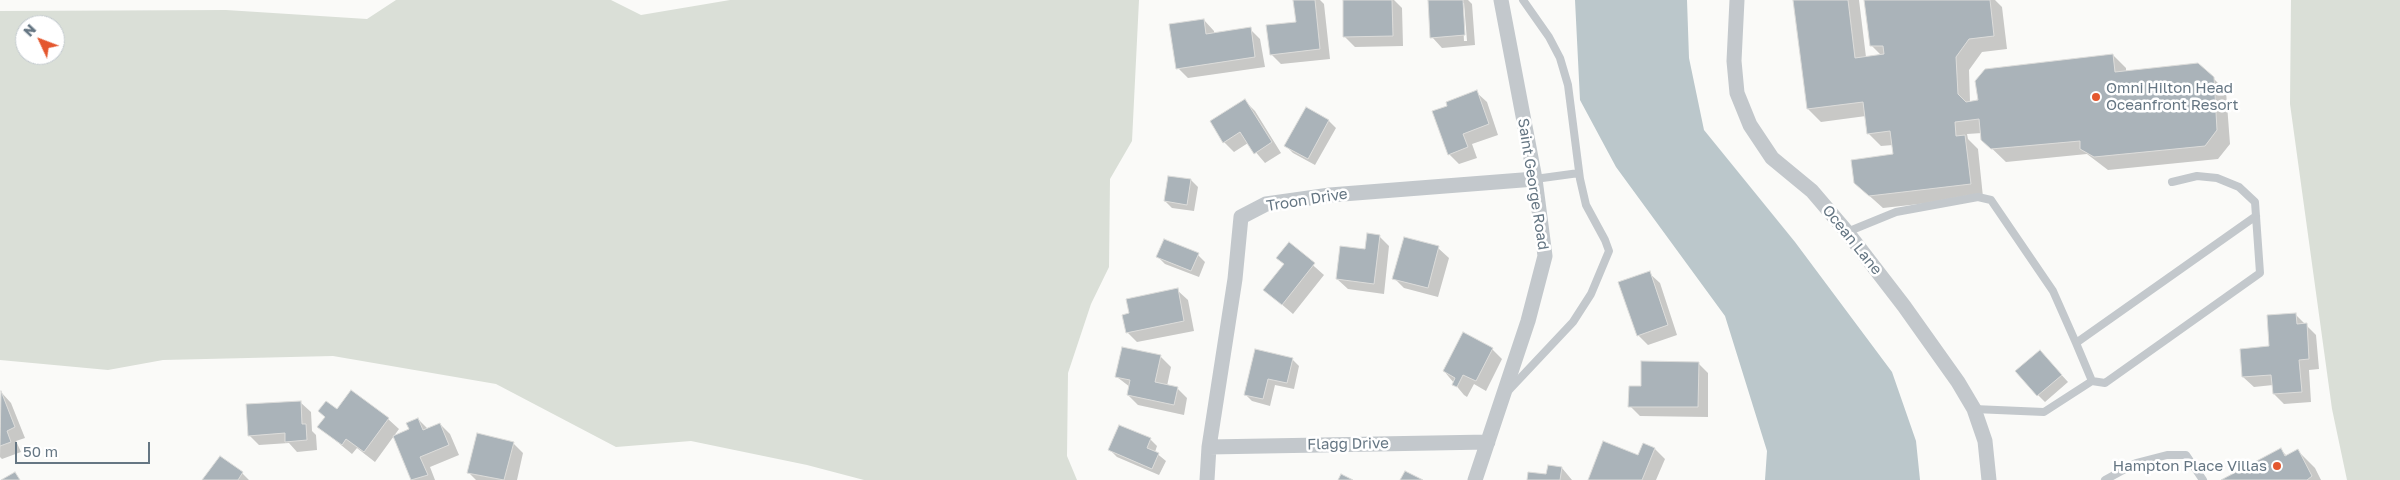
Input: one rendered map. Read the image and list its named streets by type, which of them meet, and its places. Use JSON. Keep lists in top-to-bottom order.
{
  "streets": {
    "street": [
      "Saint George Road",
      "Troon Drive",
      "Ocean Lane",
      "Flagg Drive"
    ]
  },
  "crossings": [
    ["Saint George Road", "Troon Drive"],
    ["Saint George Road", "Flagg Drive"],
    ["Troon Drive", "Flagg Drive"]
  ],
  "places": ["Omni Hilton Head Oceanfront Resort", "Hampton Place Villas"],
  "scale_bar": "50 m",
  "north": "top left"
}
